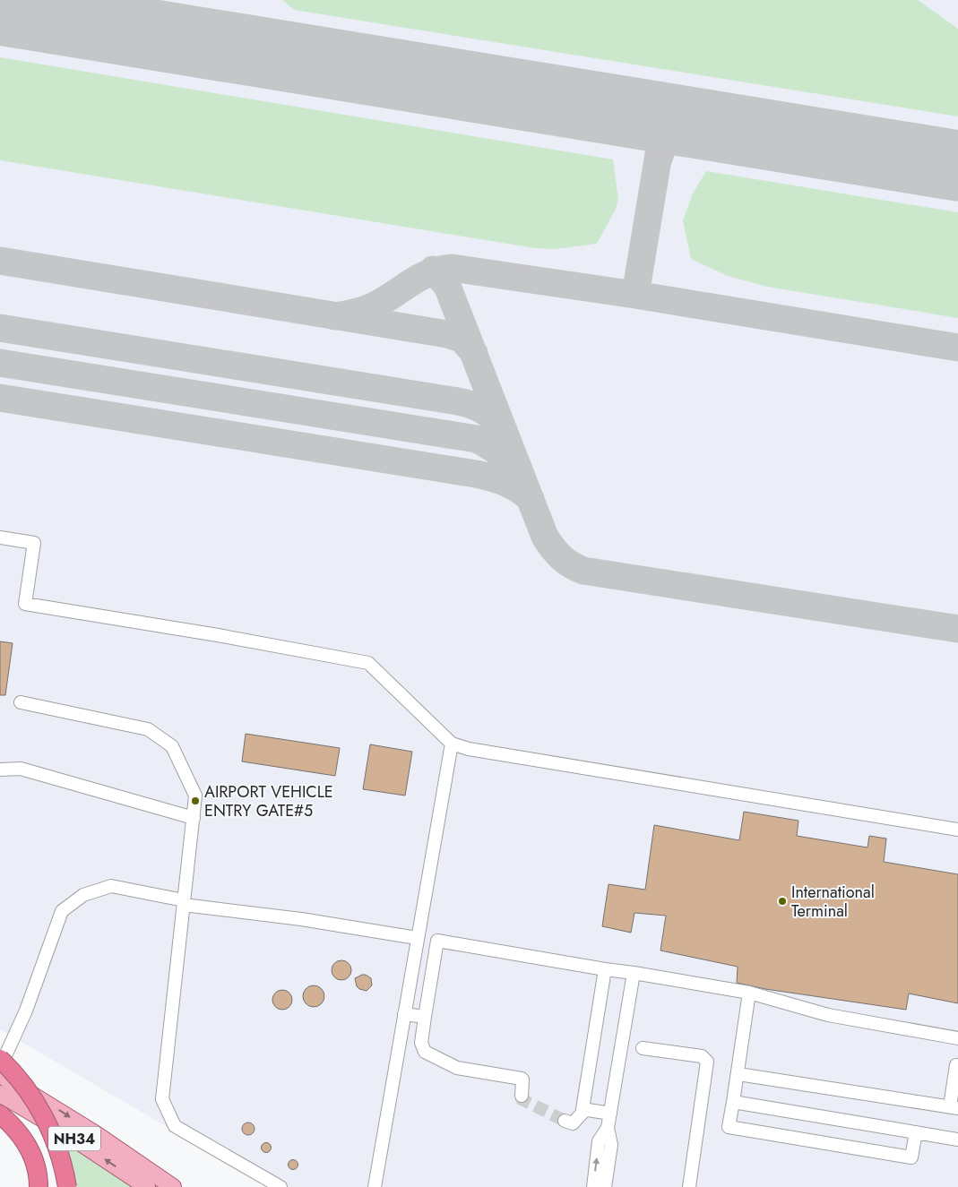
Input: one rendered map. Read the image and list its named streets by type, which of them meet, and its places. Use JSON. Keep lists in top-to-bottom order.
{
  "streets": {
    "main road": ["NH34"]
  },
  "places": ["AIRPORT VEHICLE ENTRY GATE#5", "International Terminal"]
}
